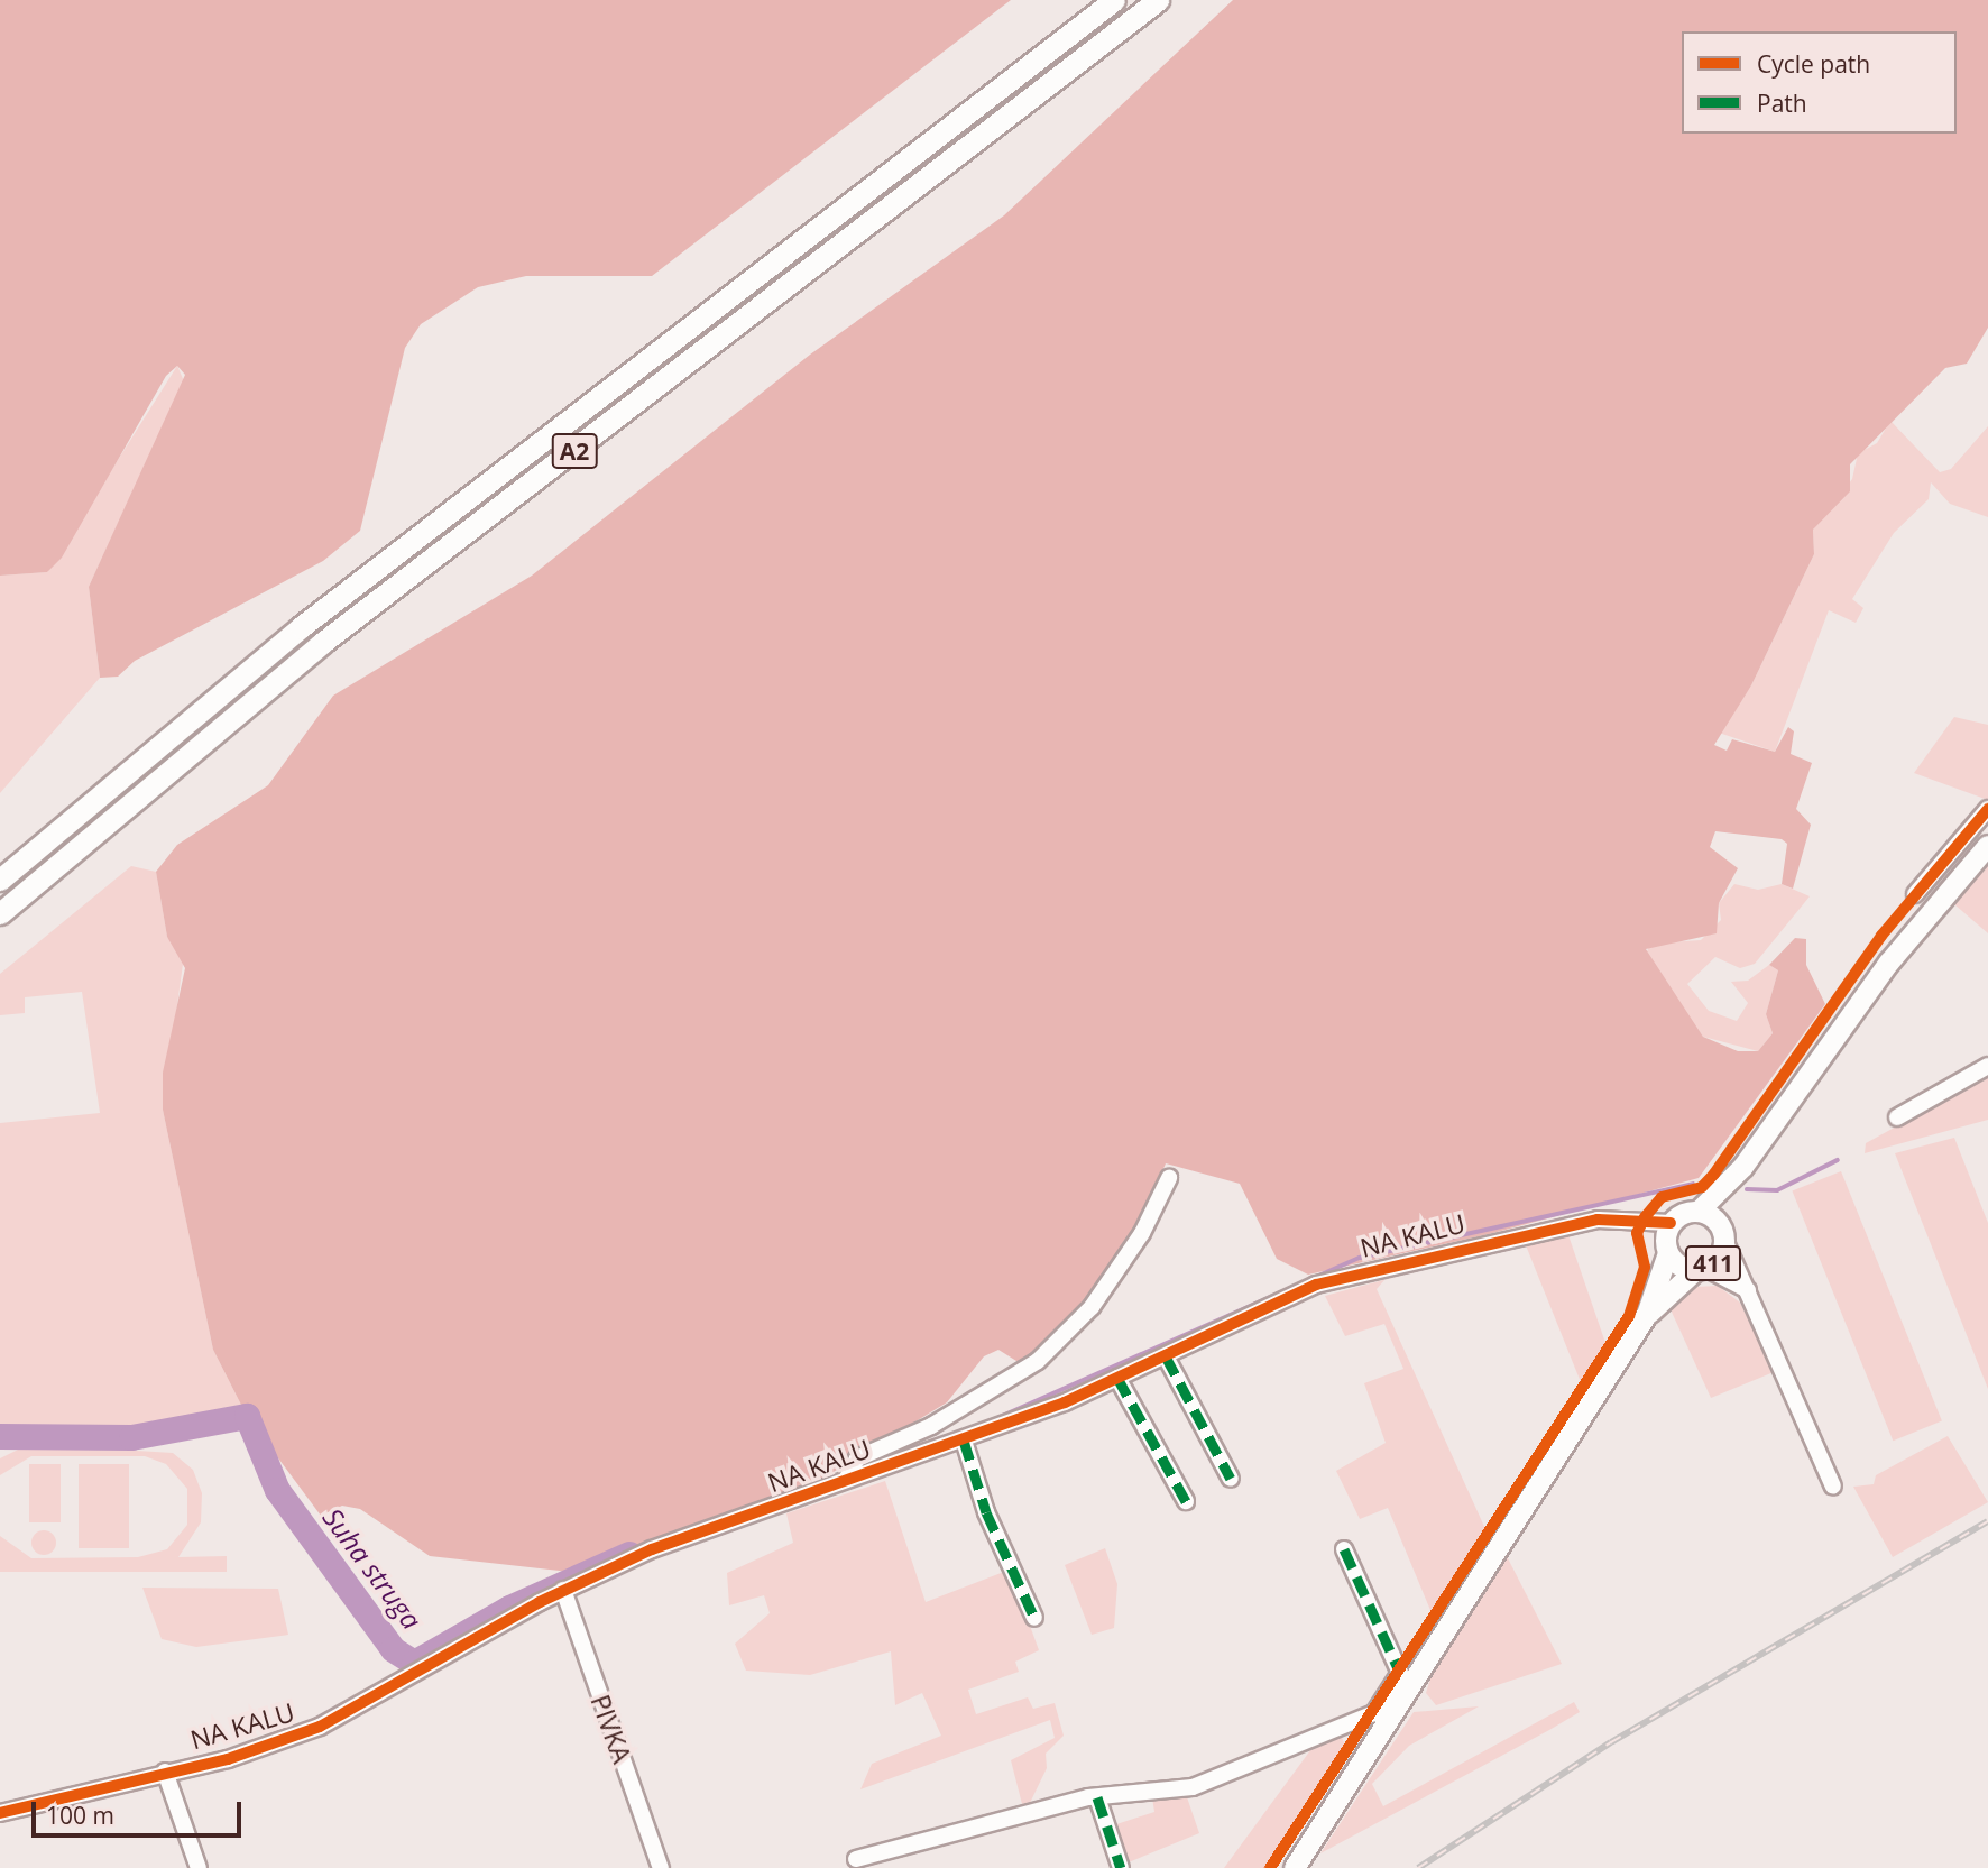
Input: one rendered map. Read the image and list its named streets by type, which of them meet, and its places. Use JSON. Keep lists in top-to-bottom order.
{
  "streets": {
    "highway": ["A2"],
    "main road": ["411"],
    "street": ["NA KALU", "PIVKA"]
  },
  "crossings": [
    ["NA KALU", "411"],
    ["NA KALU", "PIVKA"]
  ],
  "water": ["Suha struga"],
  "legend": ["Cycle path", "Path"],
  "scale_bar": "100 m"
}
